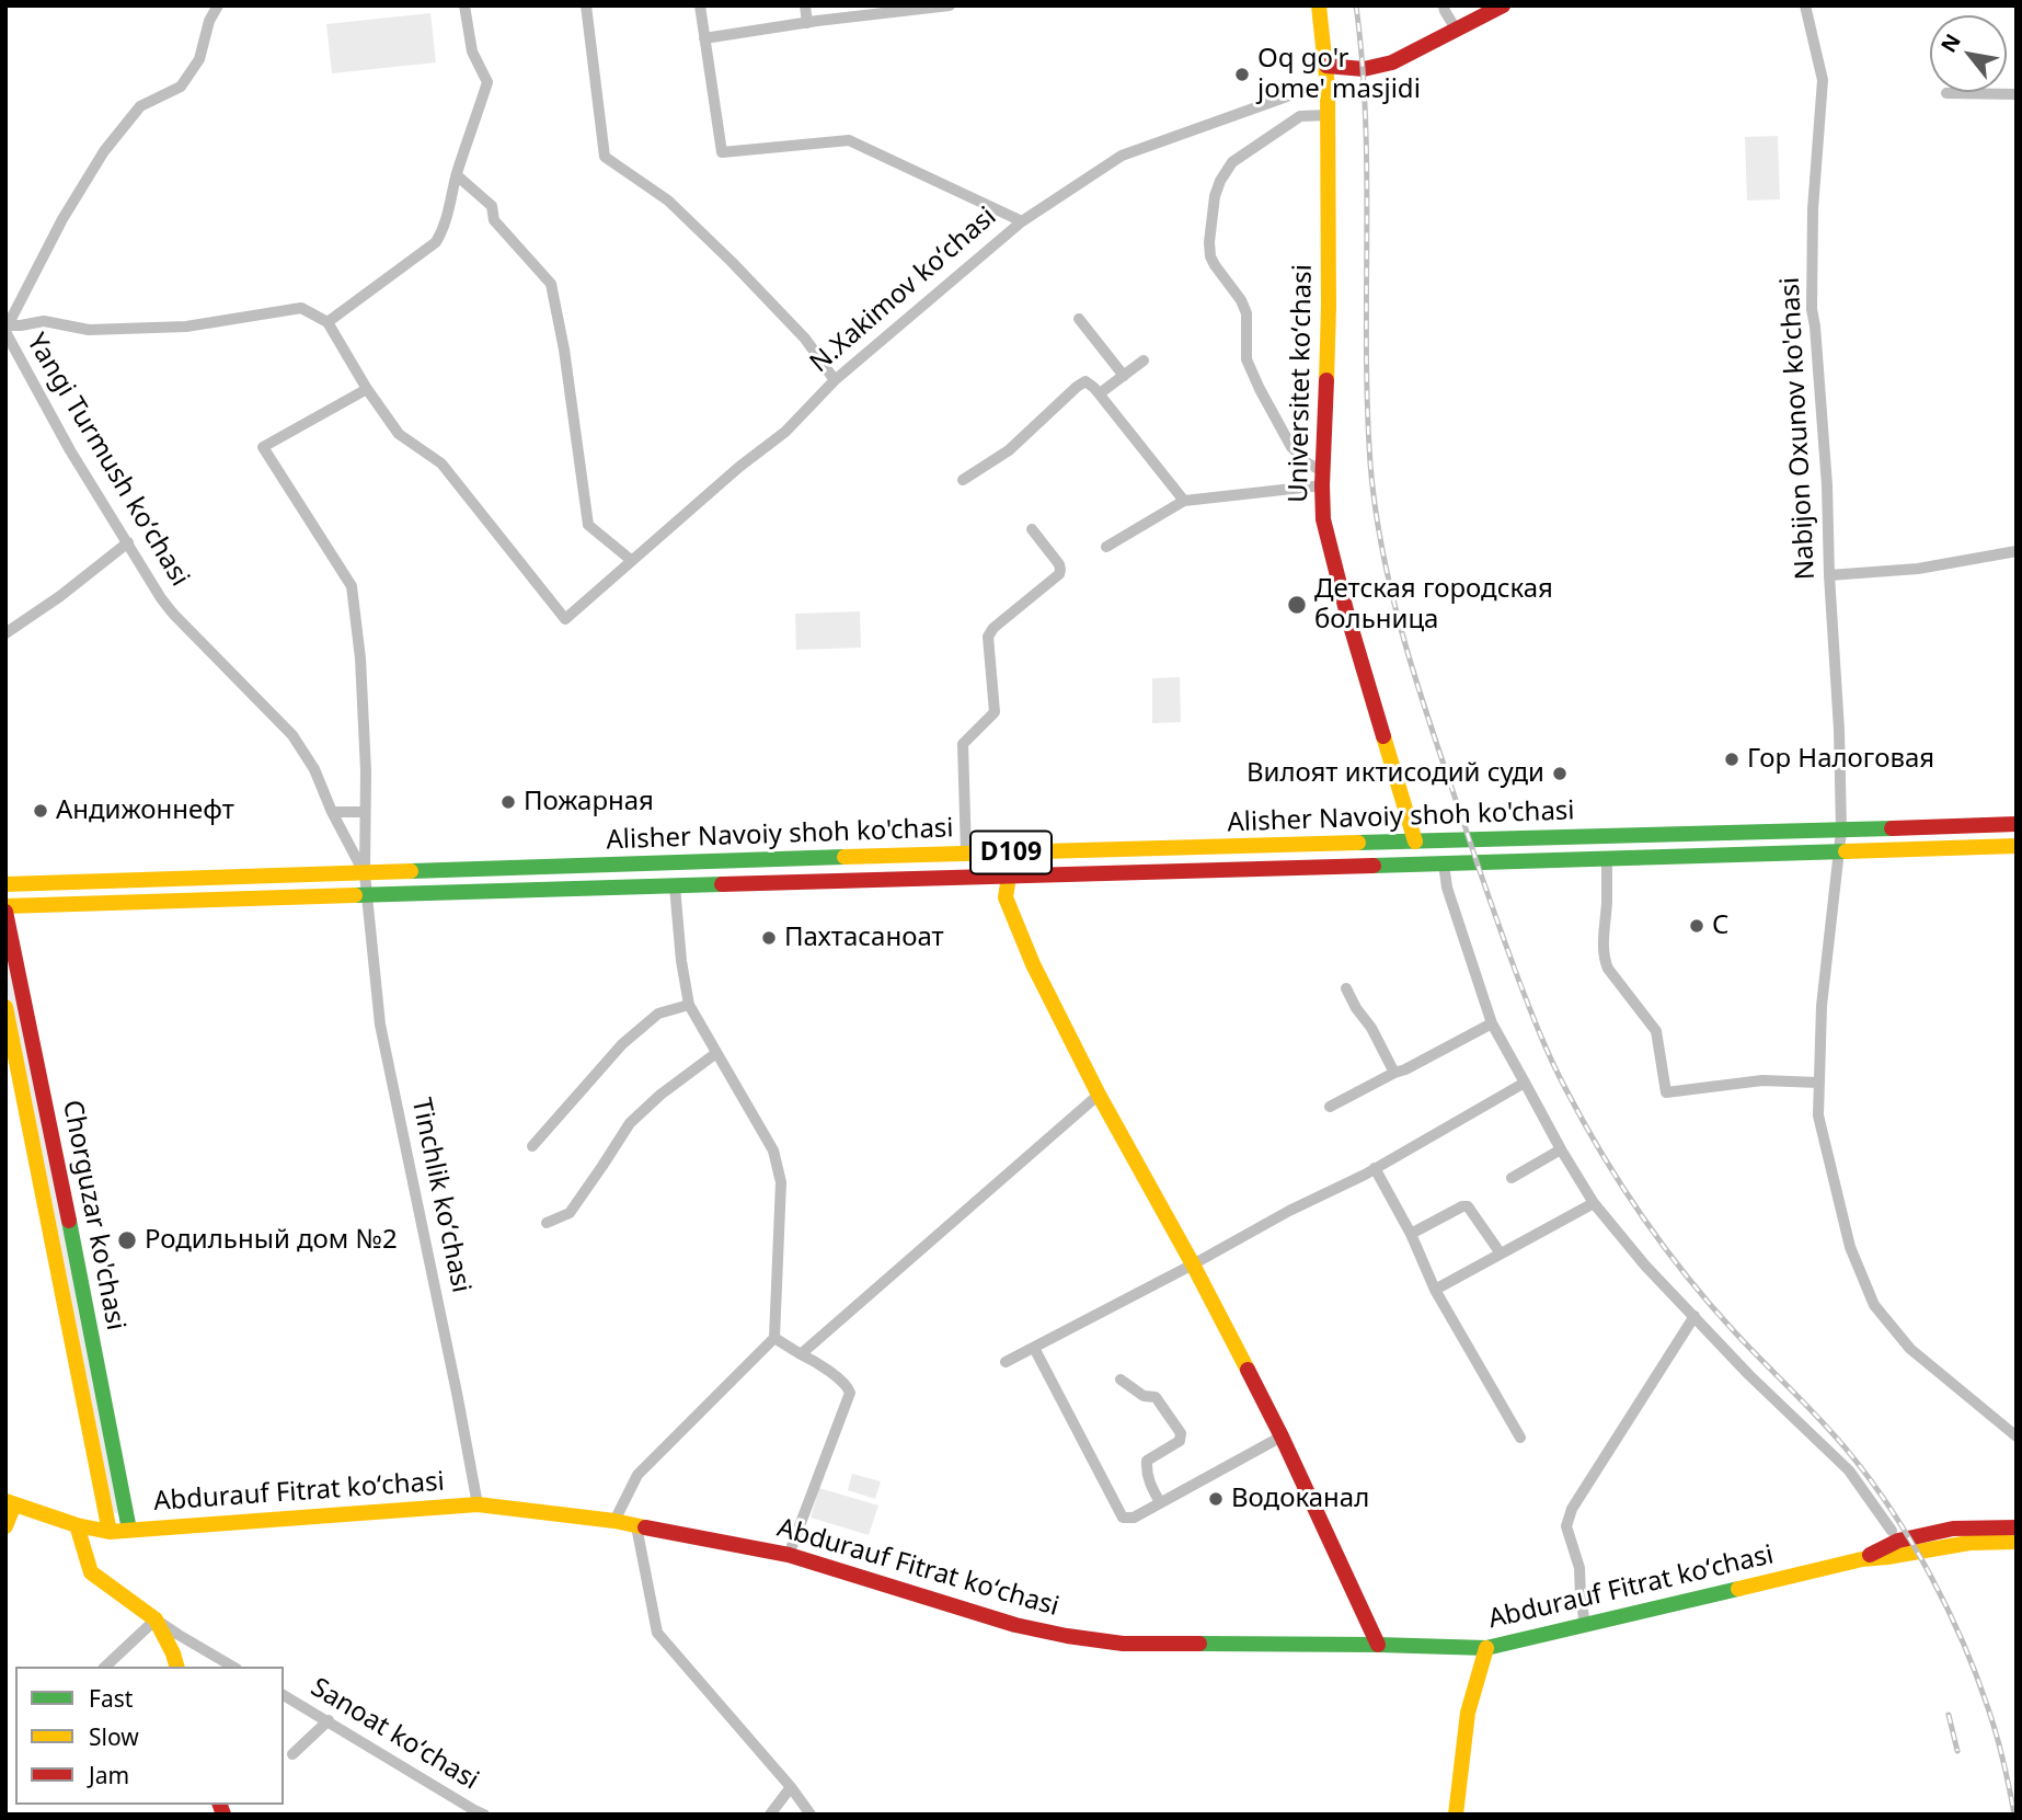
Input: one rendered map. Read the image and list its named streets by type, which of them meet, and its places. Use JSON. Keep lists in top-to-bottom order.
{
  "streets": {
    "main road": [
      "Universitet kо‘chasi",
      "Alisher Navoiy shoh ko'chasi",
      "D109",
      "Chorguzar ko'chasi",
      "Abdurauf Fitrat koʻchasi"
    ],
    "street": [
      "N.Xakimov koʻchasi",
      "Nabijon Oxunov ko'chasi",
      "Yangi Turmush koʻchasi",
      "Tinchlik kо‘chasi",
      "Sanoat koʻchasi"
    ]
  },
  "crossings": [
    ["N.Xakimov koʻchasi", "Universitet kо‘chasi"],
    ["N.Xakimov koʻchasi", "Tinchlik kо‘chasi"],
    ["Universitet kо‘chasi", "Alisher Navoiy shoh ko'chasi"],
    ["Nabijon Oxunov ko'chasi", "Alisher Navoiy shoh ko'chasi"],
    ["Yangi Turmush koʻchasi", "Alisher Navoiy shoh ko'chasi"],
    ["Yangi Turmush koʻchasi", "Tinchlik kо‘chasi"],
    ["Alisher Navoiy shoh ko'chasi", "Tinchlik kо‘chasi"],
    ["Alisher Navoiy shoh ko'chasi", "Chorguzar ko'chasi"],
    ["Tinchlik kо‘chasi", "Abdurauf Fitrat koʻchasi"],
    ["Chorguzar ko'chasi", "Abdurauf Fitrat koʻchasi"]
  ],
  "places": [
    "Oq go'r jome' masjidi",
    "Детская городская больница",
    "Гор Налоговая",
    "Вилоят иктисодий суди",
    "Пожарная",
    "Андижоннефт",
    "С",
    "Пахтасаноат",
    "Родильный дом №2",
    "Водоканал"
  ],
  "legend": ["Fast", "Slow", "Jam"],
  "north": "top left"
}
